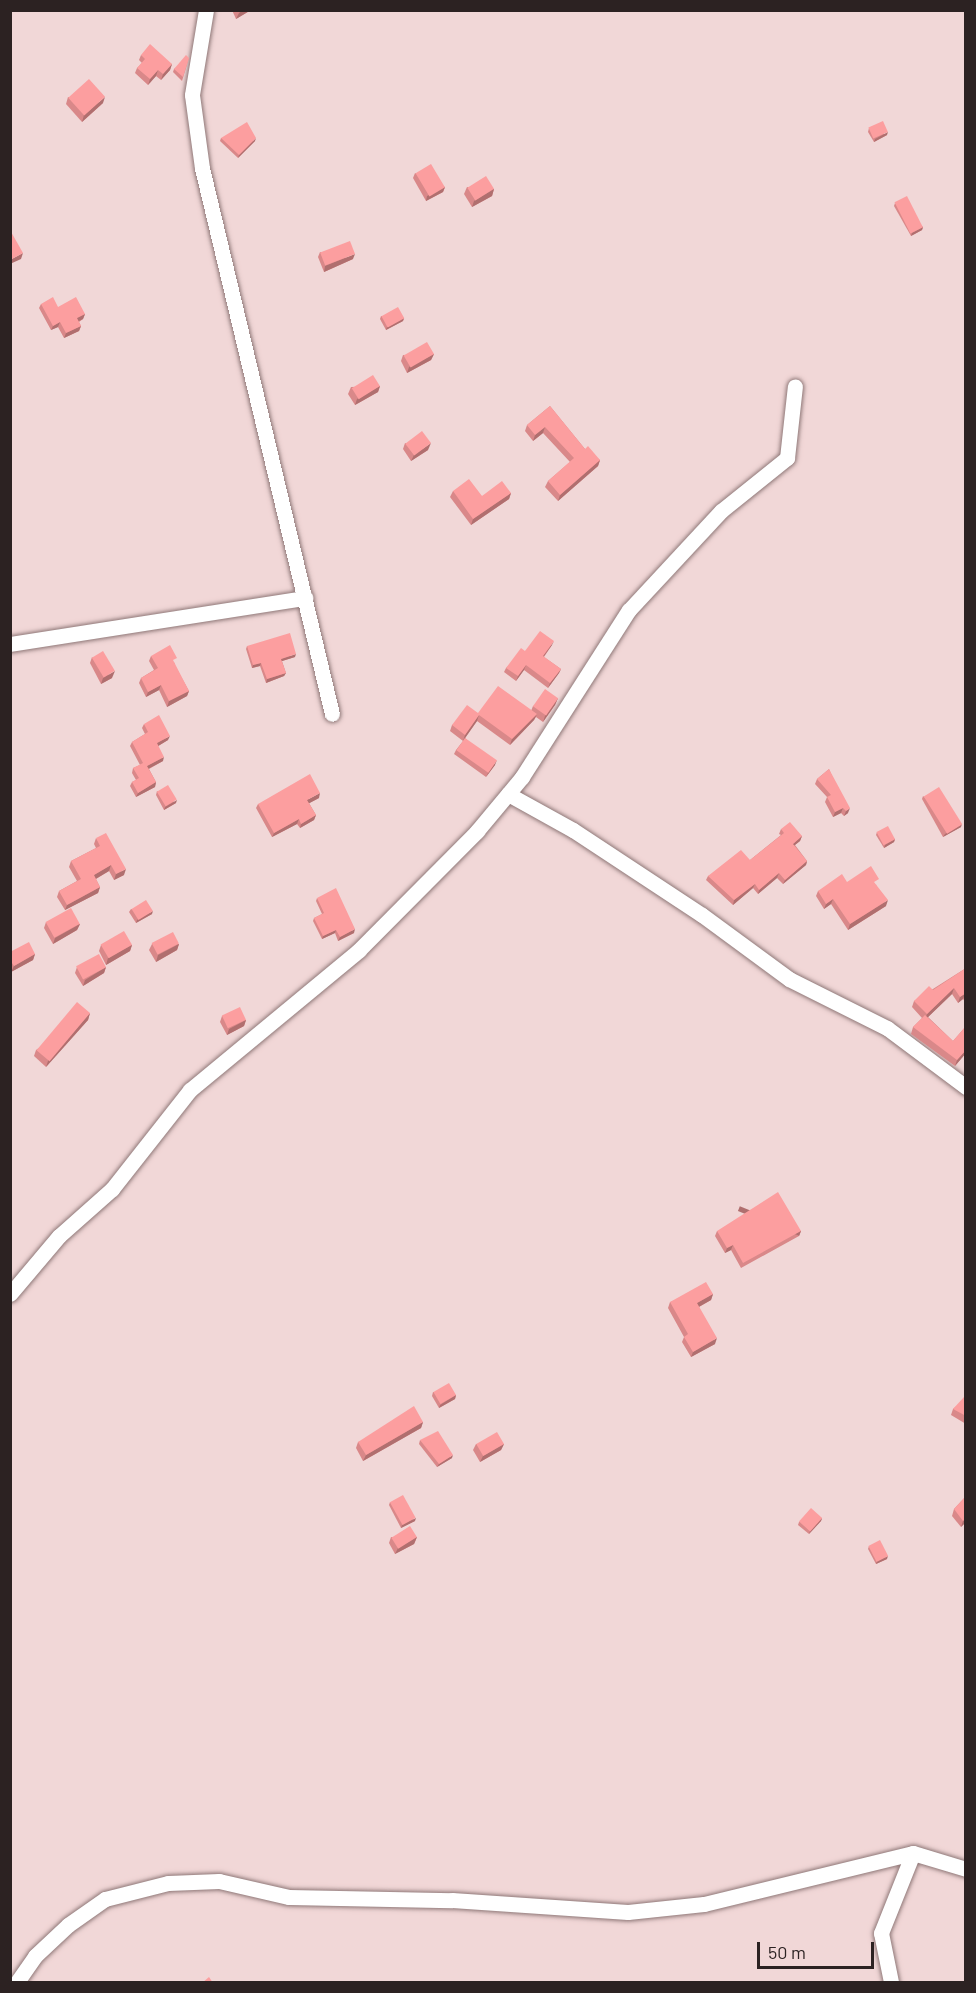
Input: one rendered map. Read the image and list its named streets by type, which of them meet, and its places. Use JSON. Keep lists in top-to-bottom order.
{
  "scale_bar": "50 m"
}
